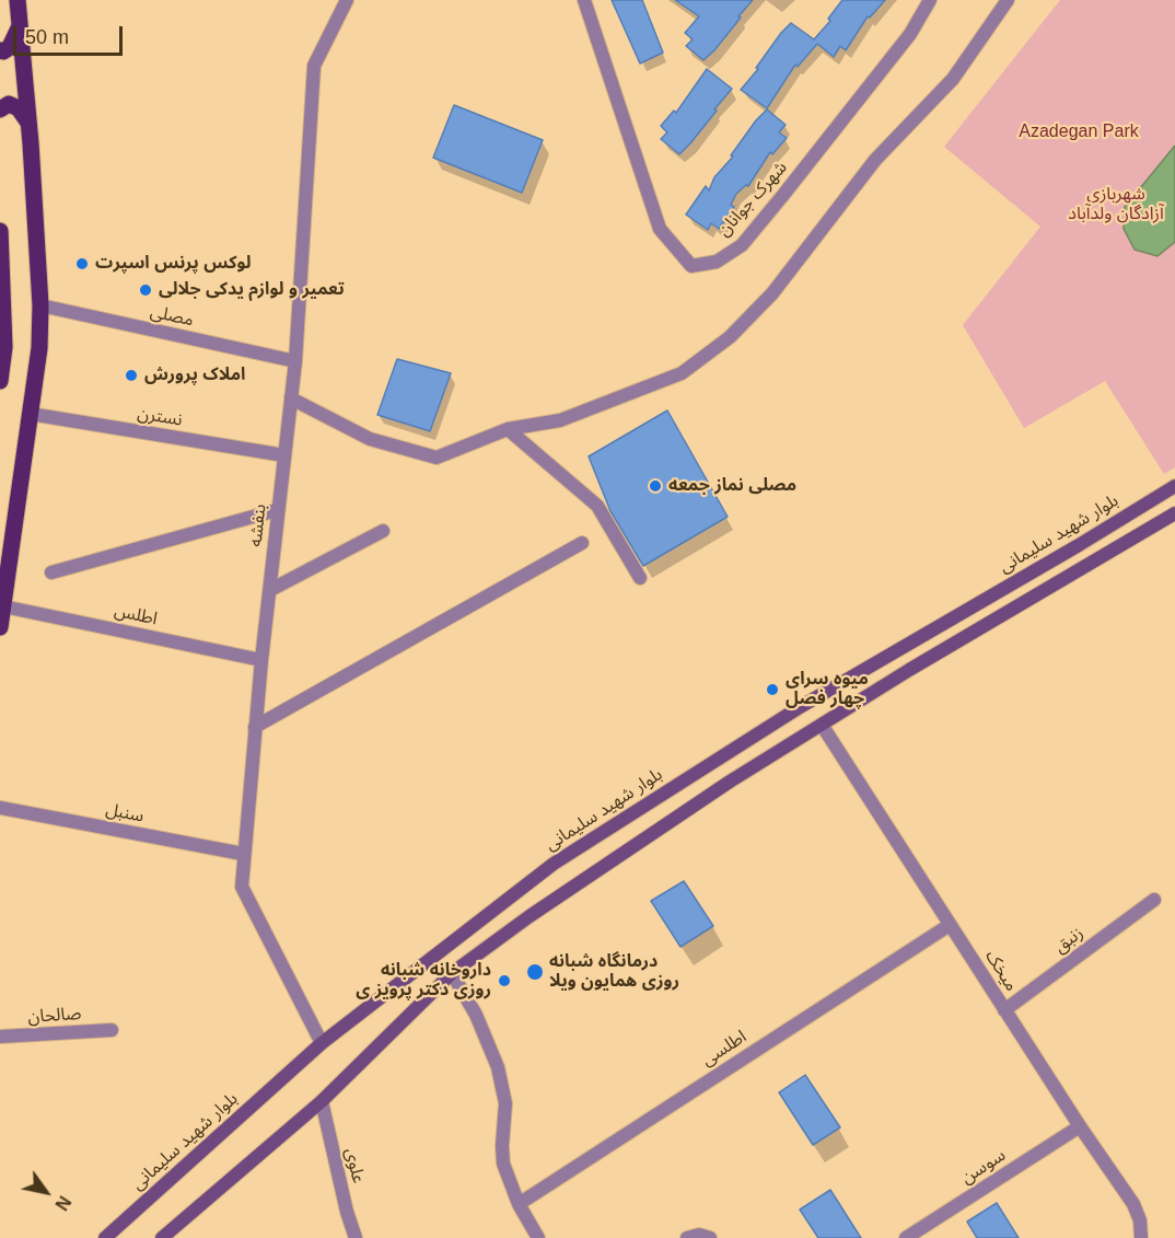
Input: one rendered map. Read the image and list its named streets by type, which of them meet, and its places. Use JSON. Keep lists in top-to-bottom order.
{
  "streets": {
    "main road": ["بلوار شهید سلیمانی"],
    "street": [
      "شهرک جوانان",
      "مصلی",
      "نسترن",
      "بنفشه",
      "اطلس",
      "سنبل",
      "زنبق",
      "میخک",
      "صالحان",
      "اطلسی",
      "علوی",
      "سوسن"
    ]
  },
  "crossings": [
    ["مصلی", "بنفشه"],
    ["نسترن", "بنفشه"],
    ["بنفشه", "بلوار شهید سلیمانی"],
    ["بنفشه", "اطلس"],
    ["بنفشه", "سنبل"],
    ["زنبق", "میخک"],
    ["میخک", "اطلسی"],
    ["میخک", "سوسن"]
  ],
  "parks": ["Azadegan Park", "شهربازی آزادگان ولدآباد"],
  "places": [
    "لوکس پرنس اسپرت",
    "تعمیر و لوازم یدکی جلالی",
    "املاک پرورش",
    "مصلی نماز جمعه",
    "میوه سرای چهار فصل",
    "درمانگاه شبانه روزی همایون ویلا",
    "داروخانه شبانه روزی دکتر پرویز ی"
  ],
  "scale_bar": "50 m",
  "north": "bottom right"
}
